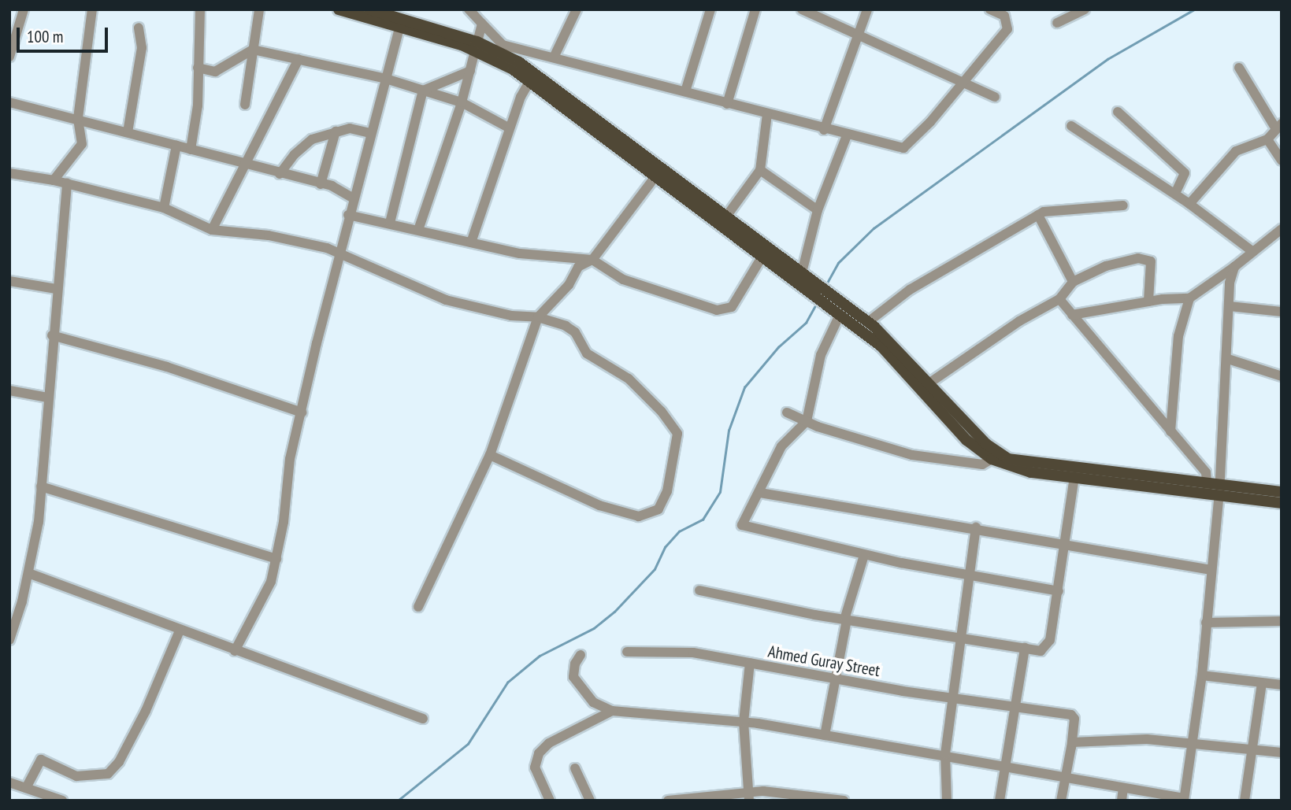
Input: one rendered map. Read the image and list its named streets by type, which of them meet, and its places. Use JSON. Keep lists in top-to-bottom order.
{
  "streets": {
    "street": ["Ahmed Guray Street"]
  },
  "scale_bar": "100 m"
}
